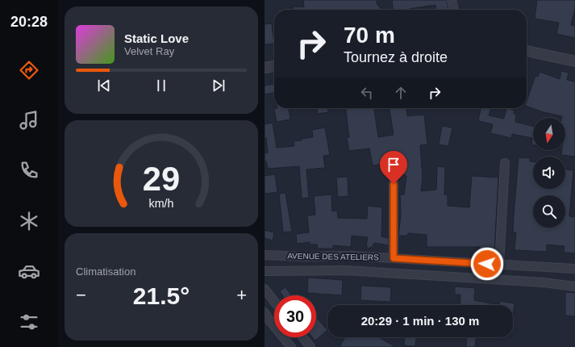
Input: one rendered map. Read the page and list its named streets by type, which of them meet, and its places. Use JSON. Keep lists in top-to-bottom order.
{
  "streets": {
    "street": ["AVENUE DES ATELIERS"]
  },
  "north": "bottom",
  "page": {
    "tabs": "20:28",
    "turn": ["70 m", "Tournez à droite"],
    "song": ["Static Love", "Velvet Ray"],
    "tile": "Climatisation",
    "heat": ["−", "21.5°", "+"],
    "limit": "30",
    "trip": "20:29 · 1 min · 130 m",
    "gauge": ["29", "km/h"]
  }
}
